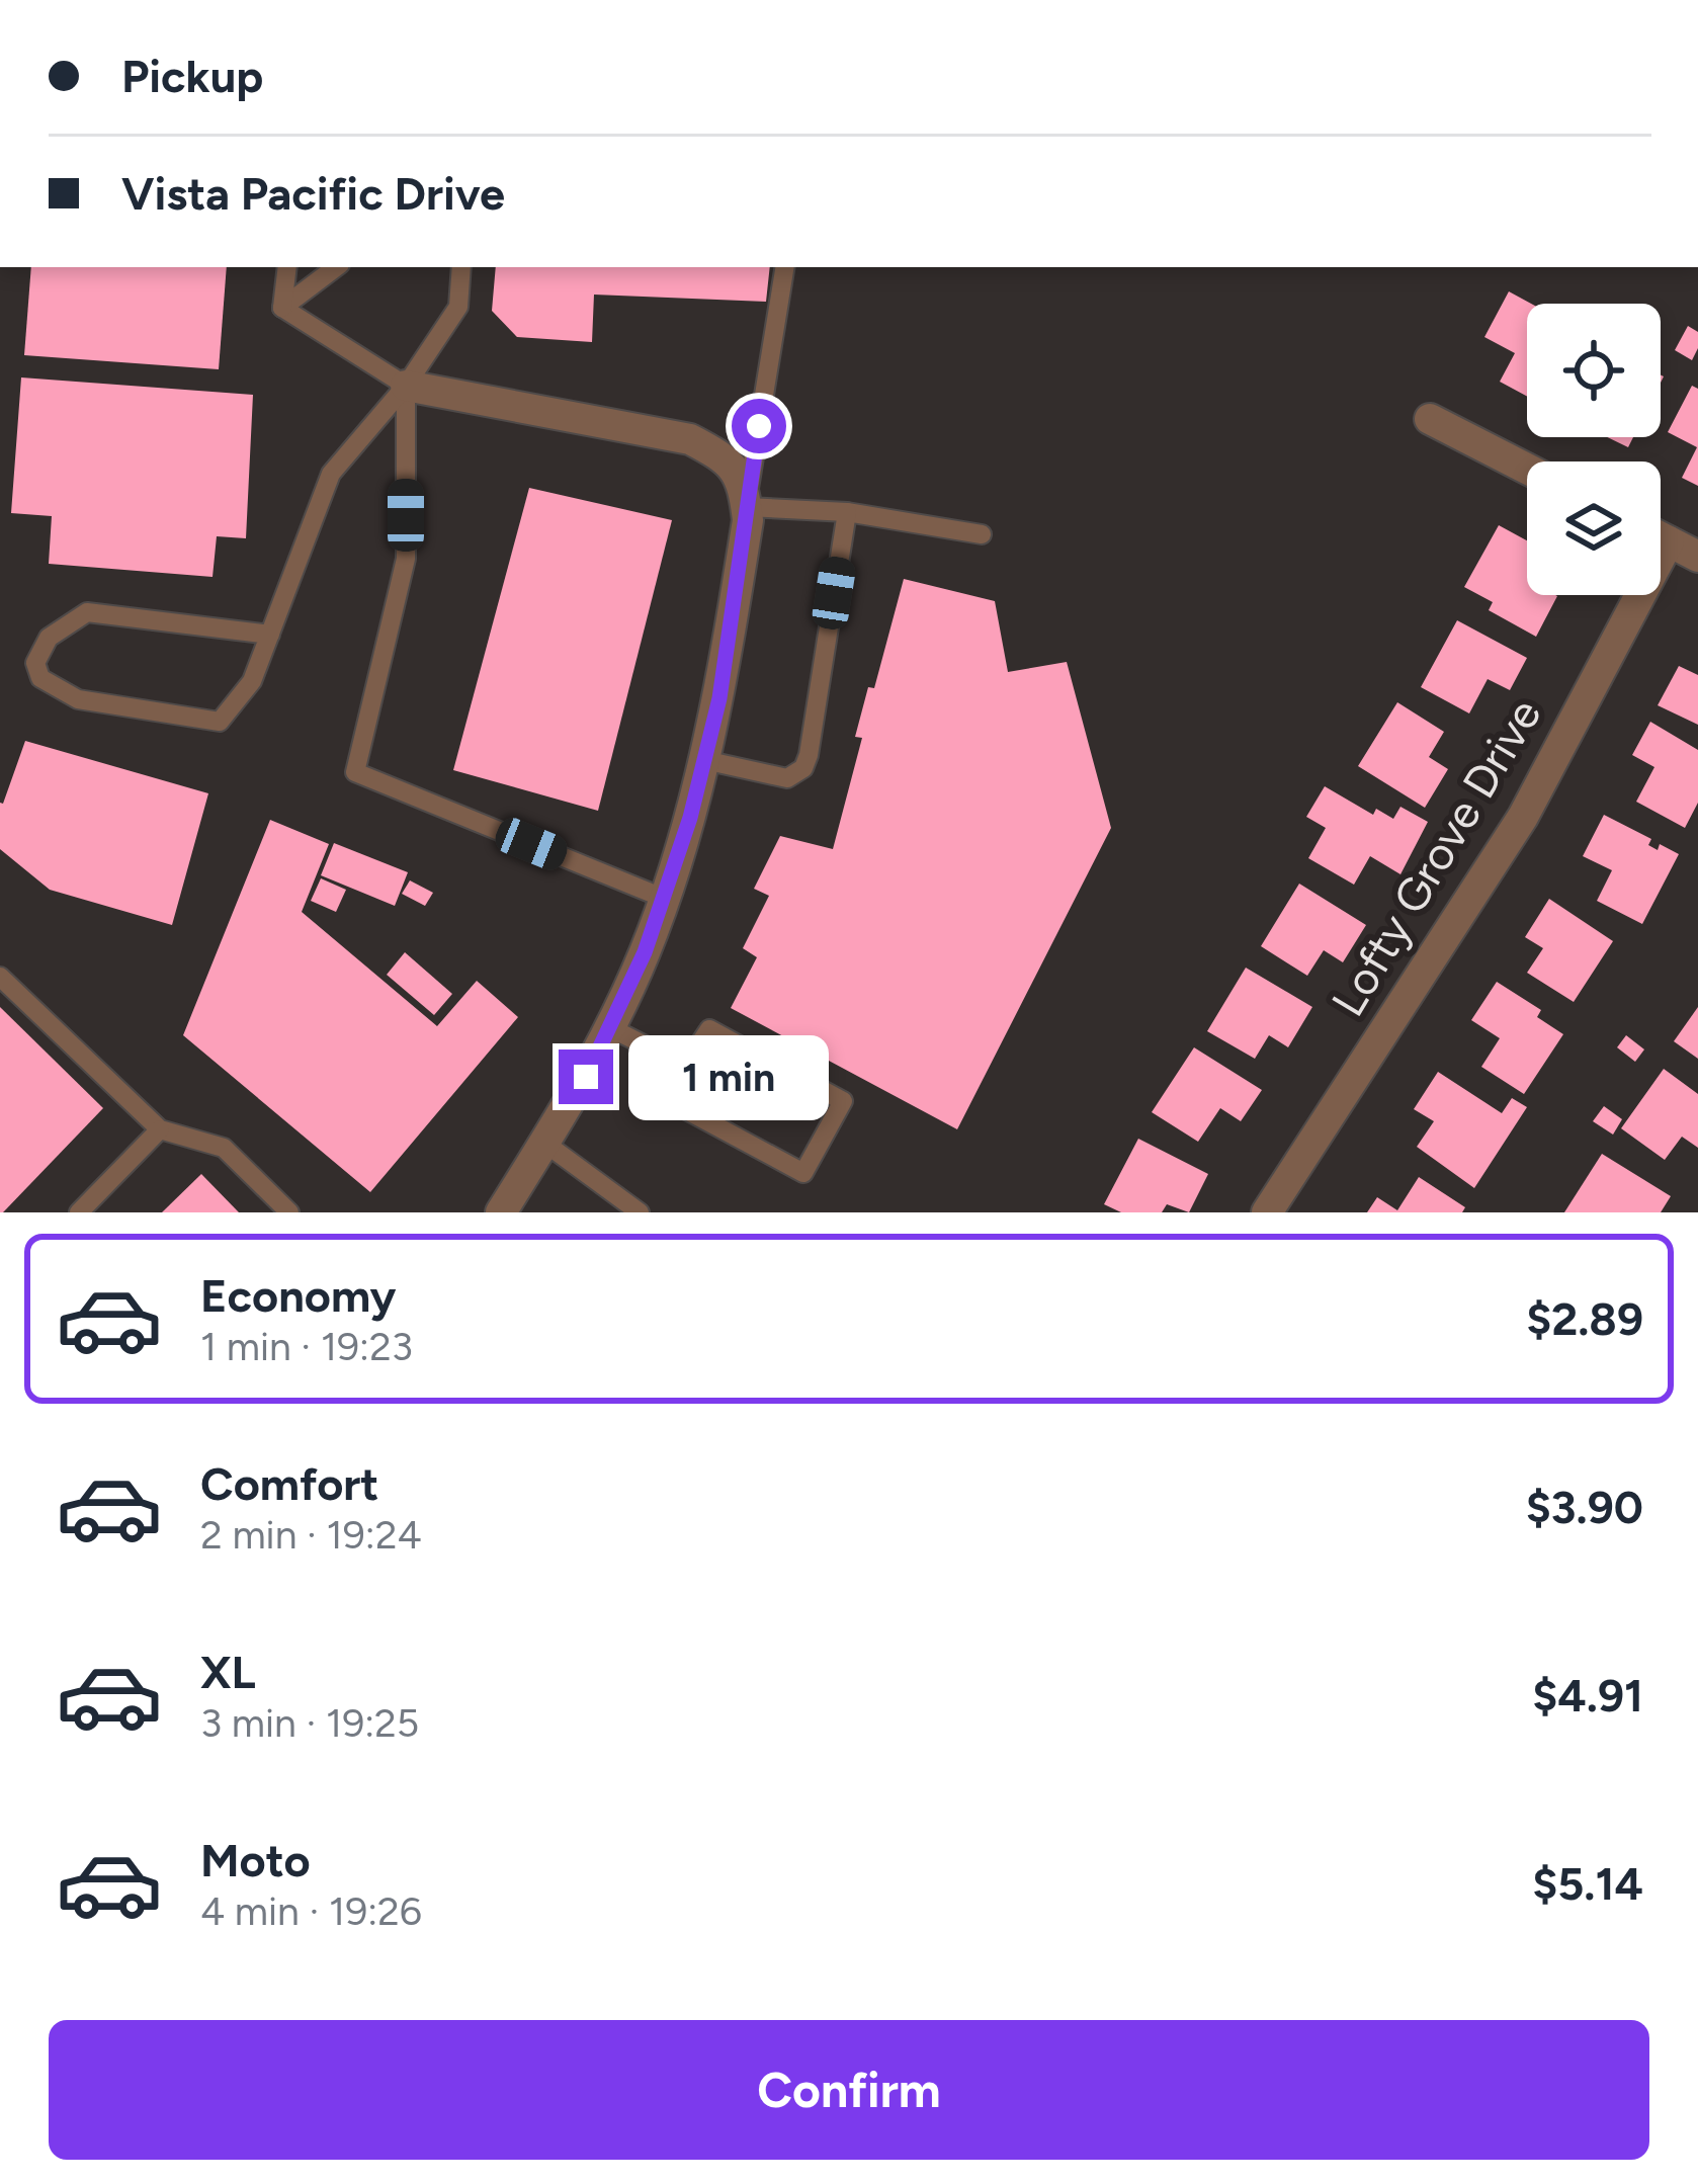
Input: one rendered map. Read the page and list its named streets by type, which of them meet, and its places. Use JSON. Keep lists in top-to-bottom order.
{
  "streets": {
    "street": ["Lofty Grove Drive"]
  },
  "page": {
    "banner": ["Pickup", "Vista Pacific Drive"],
    "bubble": "1 min",
    "list": [
      {
        "name": "Economy",
        "note": "1 min · 19:23",
        "value": "$2.89"
      },
      {
        "name": "Comfort",
        "note": "2 min · 19:24",
        "value": "$3.90"
      },
      {
        "name": "XL",
        "note": "3 min · 19:25",
        "value": "$4.91"
      },
      {
        "name": "Moto",
        "note": "4 min · 19:26",
        "value": "$5.14"
      }
    ],
    "buttons": "Confirm"
  }
}
